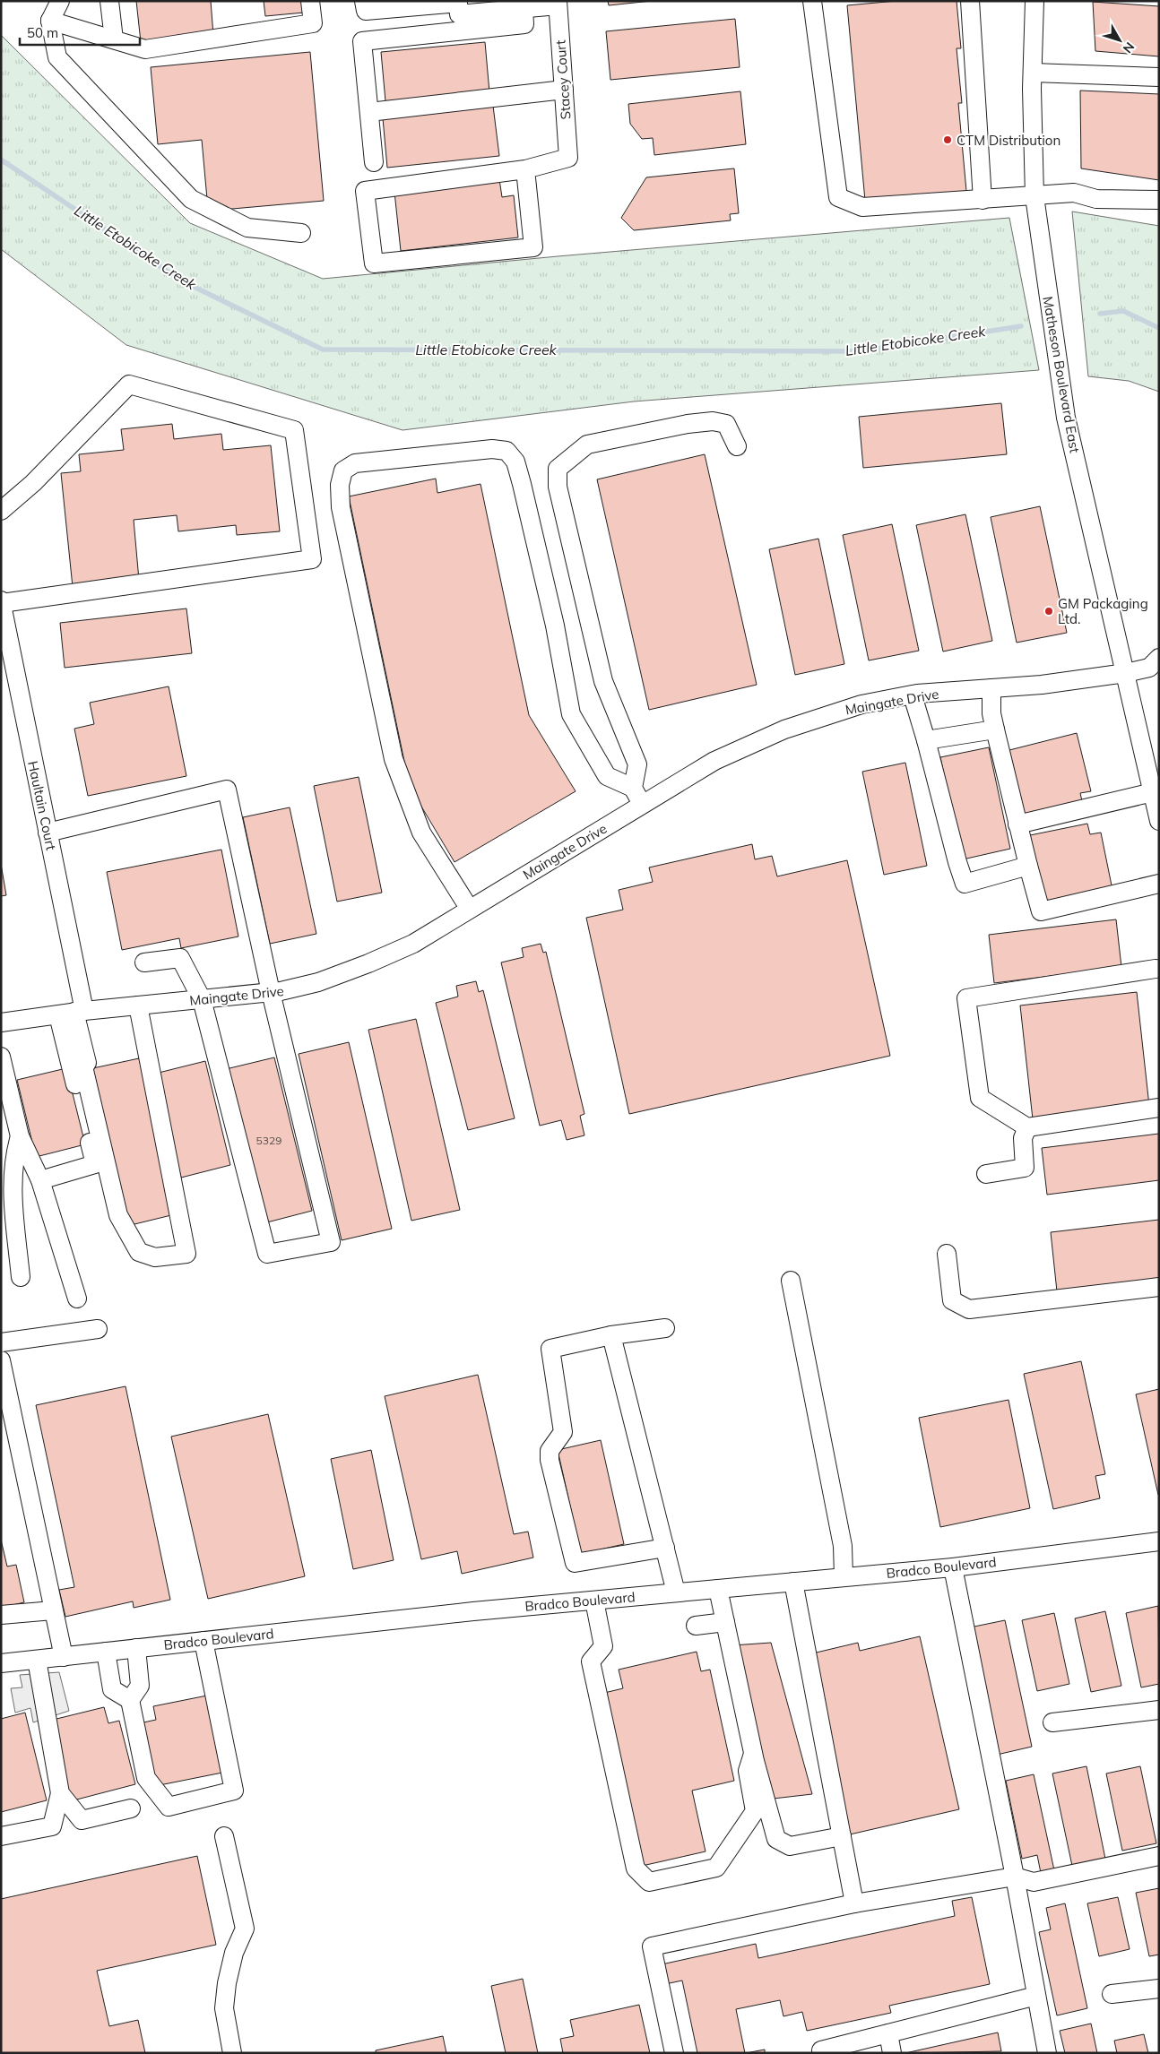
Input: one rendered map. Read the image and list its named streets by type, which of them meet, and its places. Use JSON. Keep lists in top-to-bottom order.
{
  "streets": {
    "street": [
      "Stacey Court",
      "Matheson Boulevard East",
      "Maingate Drive",
      "Haultain Court",
      "Bradco Boulevard"
    ]
  },
  "crossings": [
    ["Matheson Boulevard East", "Maingate Drive"],
    ["Maingate Drive", "Haultain Court"]
  ],
  "water": ["Little Etobicoke Creek"],
  "places": ["CTM Distribution", "GM Packaging Ltd."],
  "house_numbers": ["5329"],
  "scale_bar": "50 m",
  "north": "bottom right"
}
